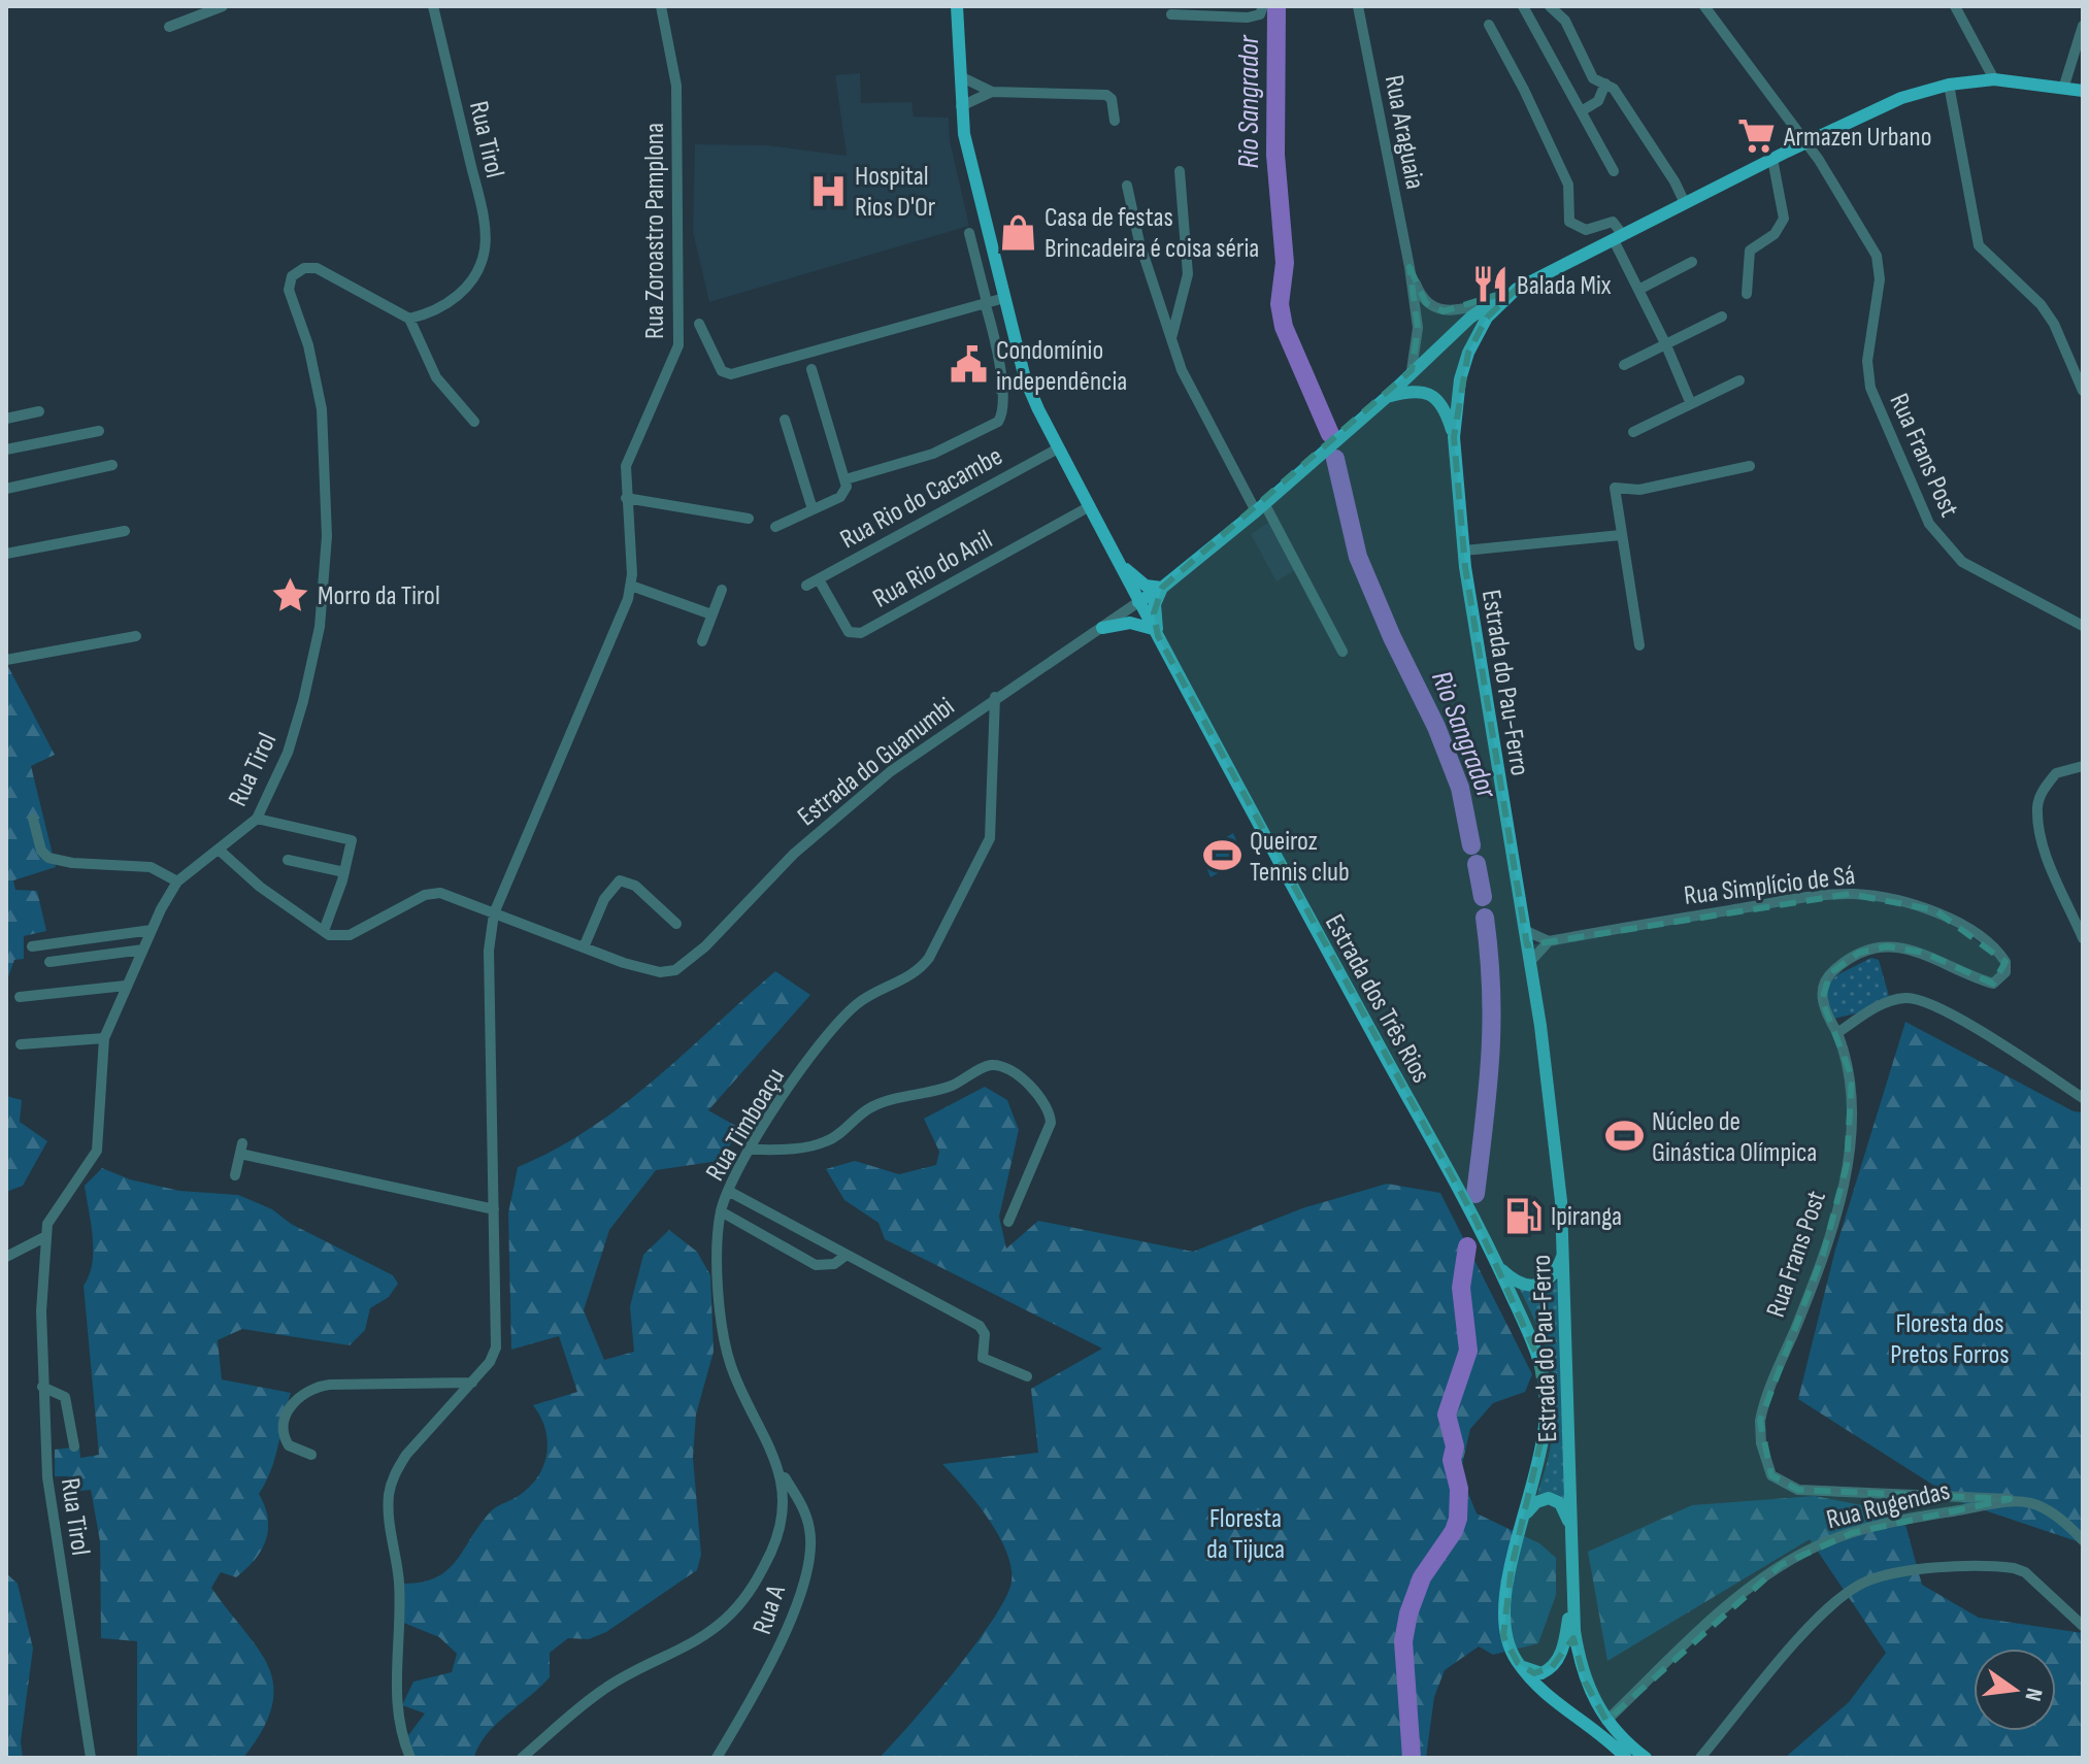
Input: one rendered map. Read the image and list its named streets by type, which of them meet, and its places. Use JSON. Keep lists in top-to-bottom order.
{
  "streets": {
    "main road": ["Estrada do Pau-Ferro", "Estrada do Guanumbi", "Estrada dos Três Rios"],
    "street": [
      "Rua Araguaia",
      "Rua Tirol",
      "Rua Zoroastro Pamplona",
      "Rua Frans Post",
      "Rua Rio do Cacambe",
      "Rua Rio do Anil",
      "Rua Simplício de Sá",
      "Rua Timboaçu",
      "Rua Rugendas",
      "Rua A"
    ]
  },
  "crossings": [
    ["Rua Araguaia", "Estrada do Guanumbi"],
    ["Rua Zoroastro Pamplona", "Estrada do Guanumbi"],
    ["Rua Frans Post", "Estrada do Pau-Ferro"],
    ["Rua Frans Post", "Rua Simplício de Sá"],
    ["Rua Frans Post", "Rua Rugendas"],
    ["Rua Rio do Cacambe", "Rua Rio do Anil"],
    ["Rua Rio do Cacambe", "Estrada dos Três Rios"],
    ["Rua Rio do Anil", "Estrada dos Três Rios"],
    ["Estrada do Pau-Ferro", "Estrada do Guanumbi"],
    ["Estrada do Pau-Ferro", "Estrada dos Três Rios"],
    ["Estrada do Pau-Ferro", "Rua Rugendas"],
    ["Estrada do Guanumbi", "Estrada dos Três Rios"],
    ["Estrada do Guanumbi", "Rua Timboaçu"],
    ["Rua Timboaçu", "Rua A"]
  ],
  "water": ["Rio Sangrador"],
  "parks": ["Floresta dos Pretos Forros", "Floresta da Tijuca"],
  "places": {
    "supermarket": ["Armazen Urbano"],
    "hospital": ["Hospital Rios D'Or"],
    "shop": ["Casa de festas Brincadeira é coisa séria"],
    "restaurant": ["Balada Mix"],
    "public building": ["Condomínio independência"],
    "place": ["Morro da Tirol"],
    "sports": ["Queiroz Tennis club", "Núcleo de Ginástica Olímpica"],
    "fuel station": ["Ipiranga"]
  },
  "north": "right"
}
